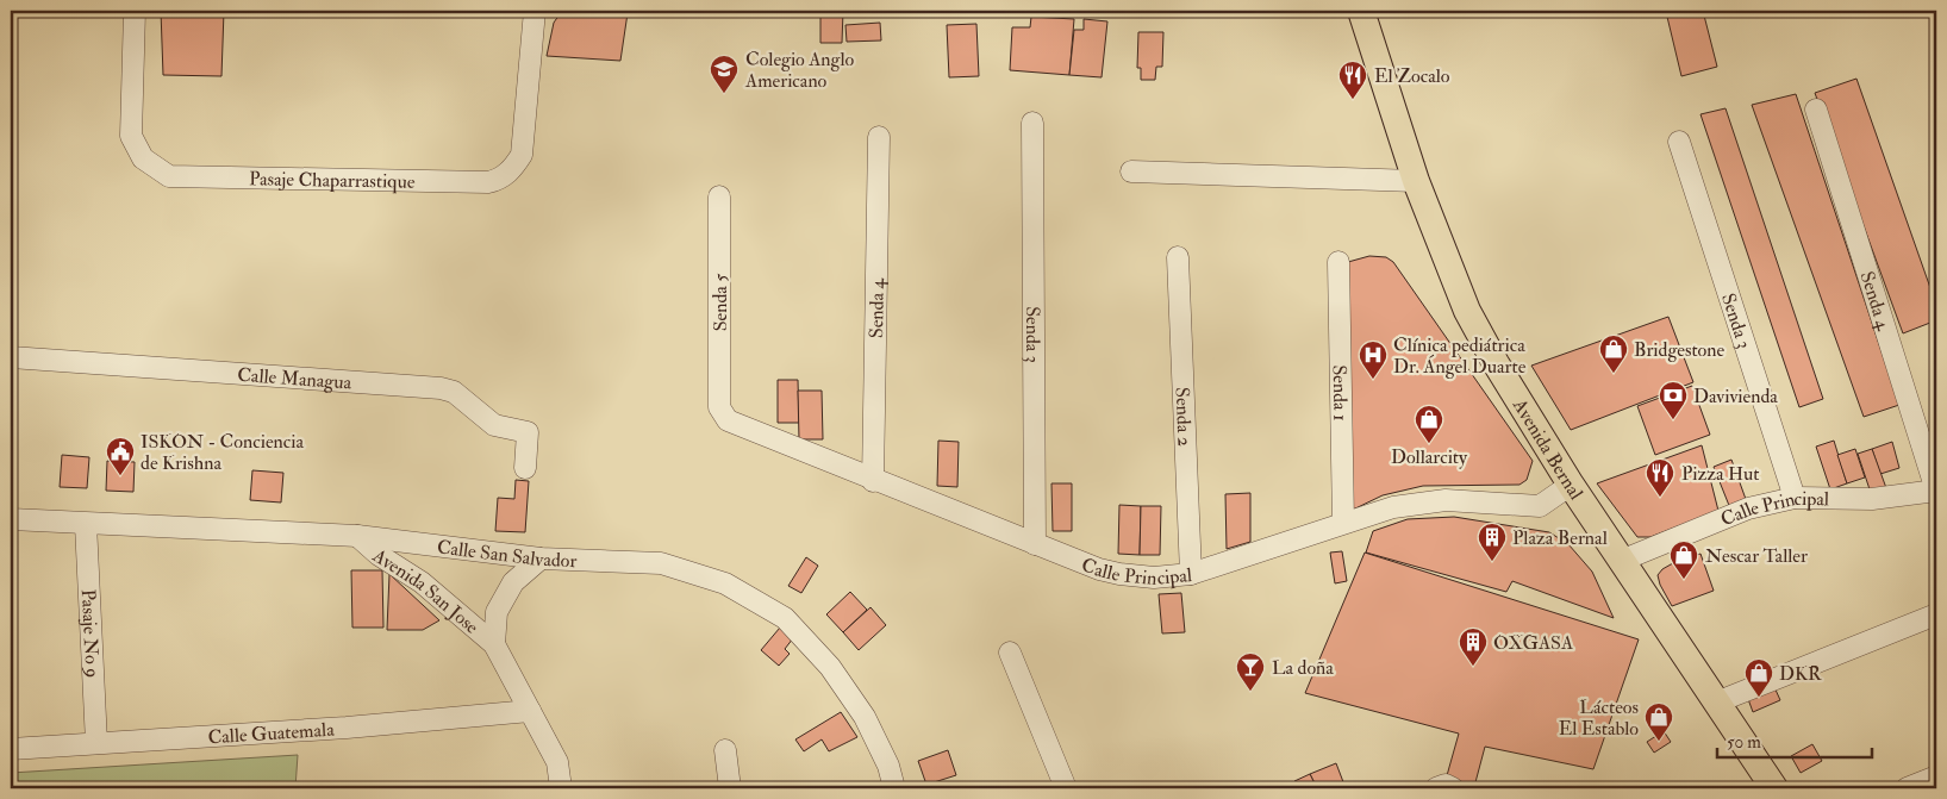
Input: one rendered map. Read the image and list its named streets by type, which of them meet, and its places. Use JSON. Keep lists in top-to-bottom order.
{
  "streets": {
    "main road": ["Avenida Bernal"],
    "street": [
      "Pasaje Chaparrastique",
      "Senda 4",
      "Senda 5",
      "Senda 3",
      "Calle Managua",
      "Senda 1",
      "Senda 2",
      "Calle Principal",
      "Calle San Salvador",
      "Avenida San Jose",
      "Pasaje No 9",
      "Calle Guatemala"
    ]
  },
  "crossings": [
    ["Senda 4", "Calle Principal"],
    ["Senda 5", "Calle Principal"],
    ["Senda 3", "Calle Principal"],
    ["Senda 1", "Calle Principal"],
    ["Senda 2", "Calle Principal"],
    ["Avenida Bernal", "Calle Principal"],
    ["Calle San Salvador", "Avenida San Jose"],
    ["Calle San Salvador", "Pasaje No 9"],
    ["Avenida San Jose", "Calle Guatemala"],
    ["Pasaje No 9", "Calle Guatemala"]
  ],
  "places": {
    "school or university": ["Colegio Anglo Americano"],
    "restaurant": ["El Zocalo", "Pizza Hut"],
    "shop": [
      "Bridgestone",
      "Dollarcity",
      "Nescar Taller",
      "DKR",
      "Lácteos El Establo"
    ],
    "hospital": ["Clínica pediátrica Dr. Ángel Duarte"],
    "bank": ["Davivienda"],
    "public building": ["ISKON - Conciencia de Krishna"],
    "building": ["Plaza Bernal", "OXGASA"],
    "bar": ["La doña"]
  },
  "scale_bar": "50 m"
}
